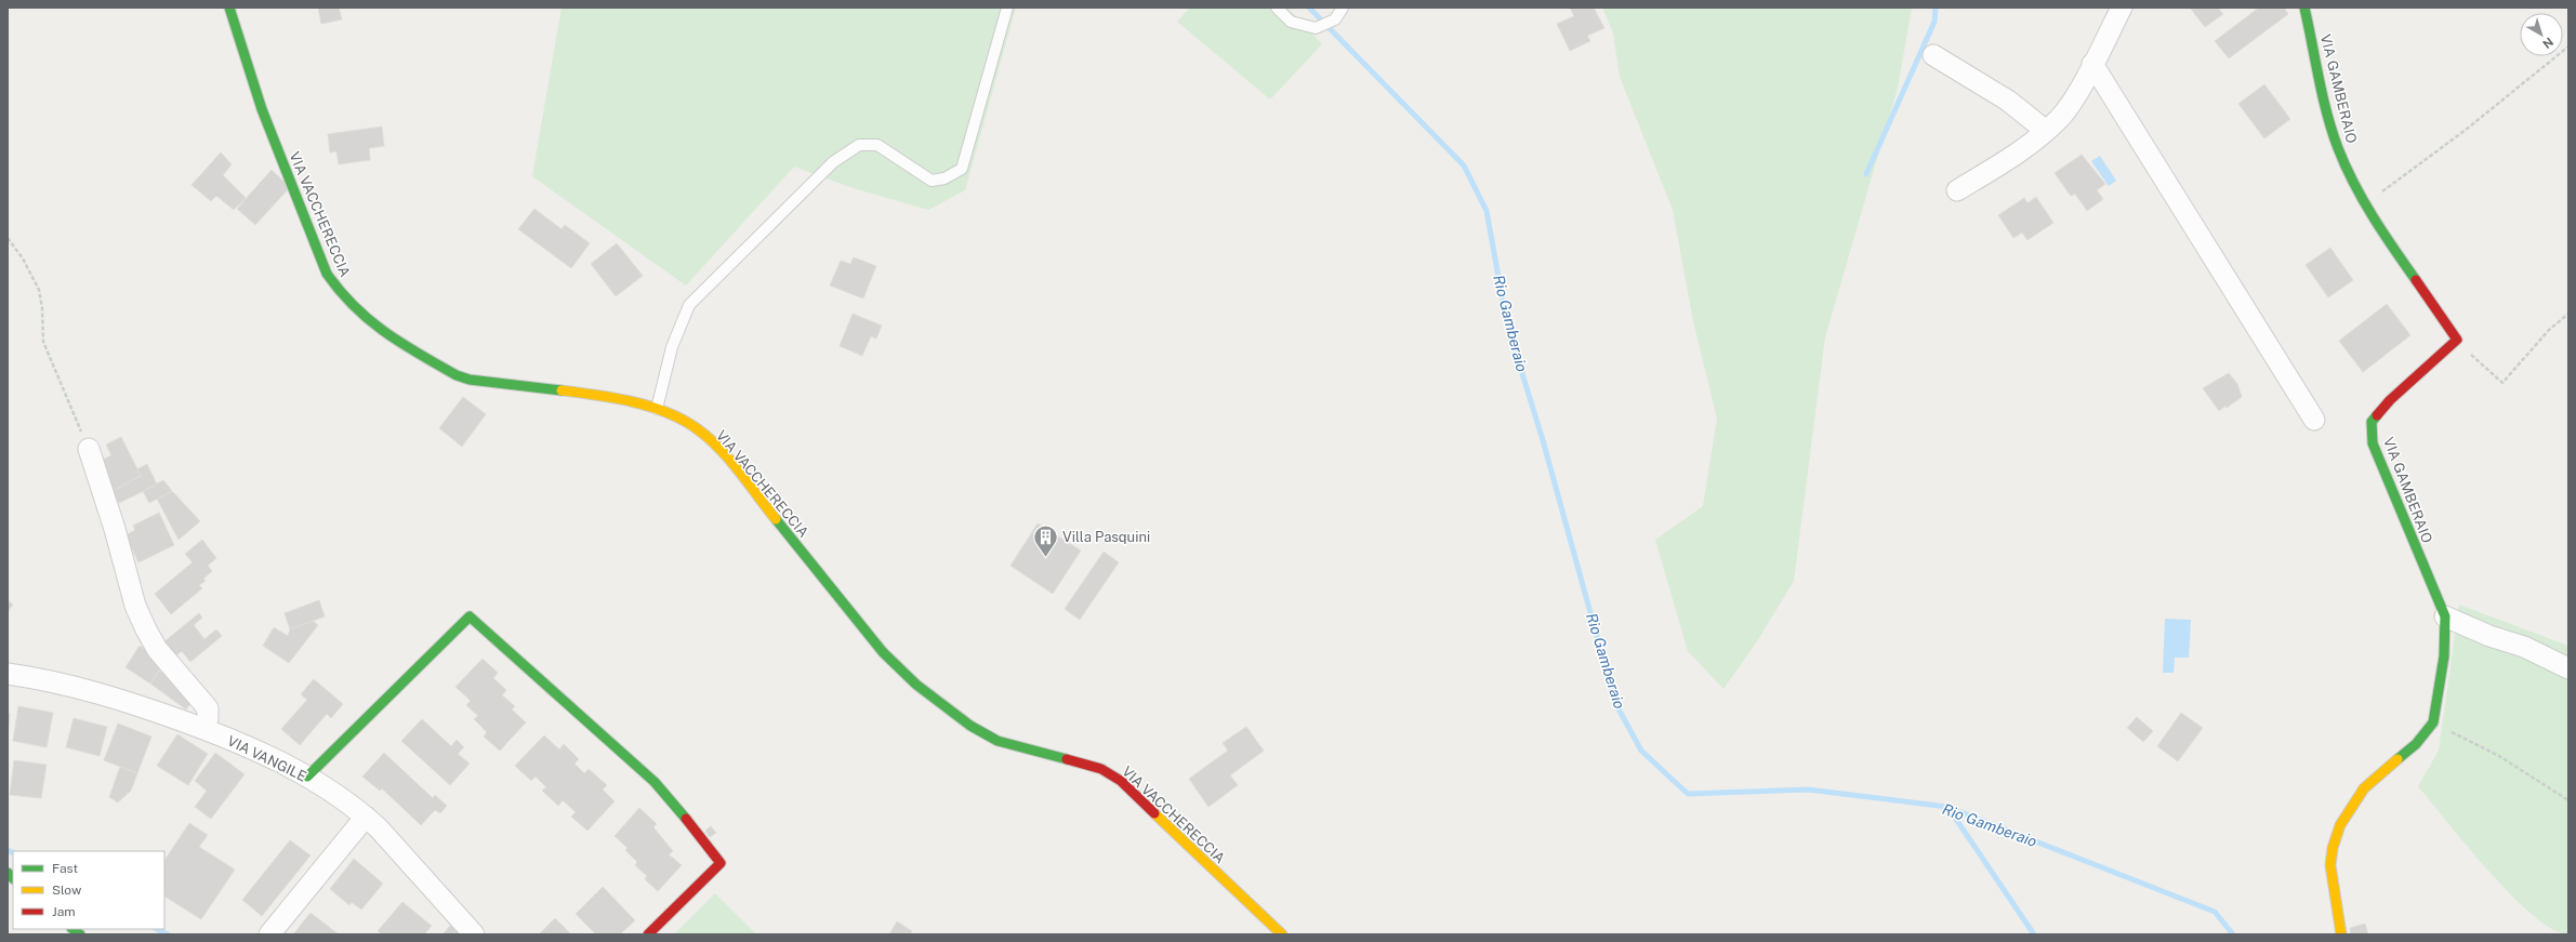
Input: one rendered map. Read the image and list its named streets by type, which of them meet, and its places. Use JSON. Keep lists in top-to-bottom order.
{
  "streets": {
    "street": ["VIA GAMBERAIO", "VIA VACCHERECCIA", "VIA VANGILE"]
  },
  "water": ["Rio Gamberaio"],
  "places": {
    "building": ["Villa Pasquini"]
  },
  "legend": ["Fast", "Slow", "Jam"],
  "north": "bottom right"
}
